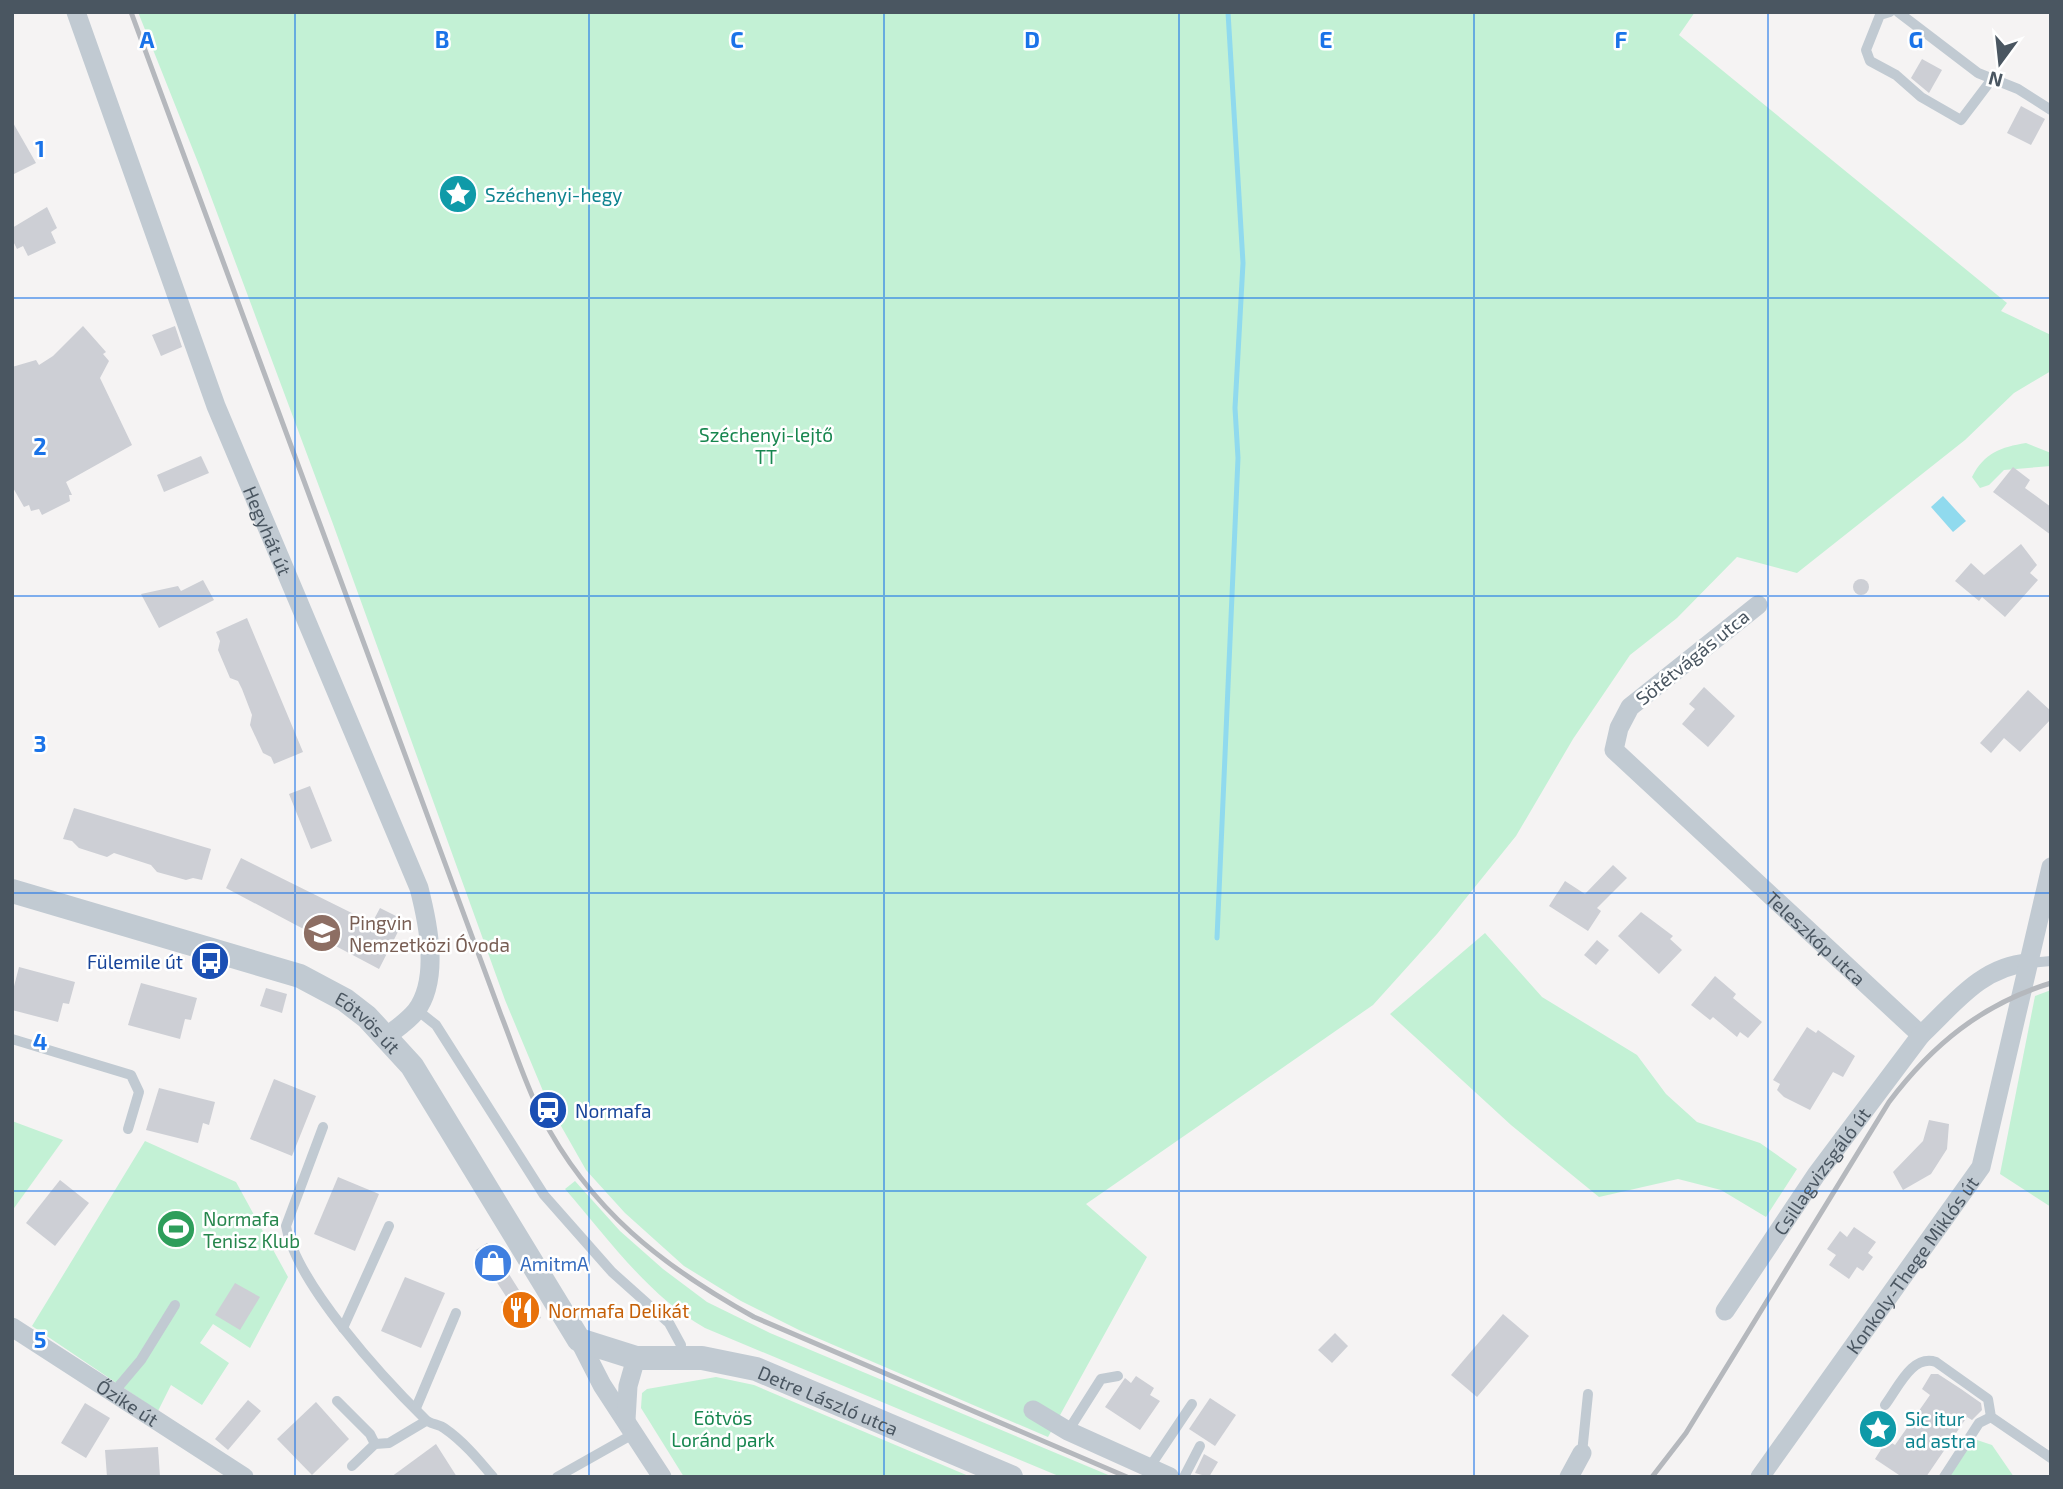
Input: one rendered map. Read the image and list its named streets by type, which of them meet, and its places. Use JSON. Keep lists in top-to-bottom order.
{
  "streets": {
    "street": [
      "Hegyhát út",
      "Sötétvágás utca",
      "Teleszkóp utca",
      "Eötvös út",
      "Csillagvizsgáló út",
      "Konkoly-Thege Miklós út",
      "Detre László utca",
      "Őzike út"
    ]
  },
  "crossings": [
    ["Sötétvágás utca", "Teleszkóp utca"],
    ["Teleszkóp utca", "Csillagvizsgáló út"]
  ],
  "parks": ["Széchenyi-lejtő TT", "Eötvös Loránd park"],
  "places": {
    "place": ["Széchenyi-hegy", "Sic itur ad astra"],
    "school or university": ["Pingvin Nemzetközi Óvoda"],
    "bus stop": ["Fülemile út"],
    "station": ["Normafa"],
    "sports": ["Normafa Tenisz Klub"],
    "shop": ["AmitmA"],
    "restaurant": ["Normafa Delikát"]
  },
  "north": "bottom",
  "grid": {
    "columns": [
      "A",
      "B",
      "C",
      "D",
      "E",
      "F",
      "G"
    ],
    "rows": [
      "1",
      "2",
      "3",
      "4",
      "5"
    ]
  }
}
